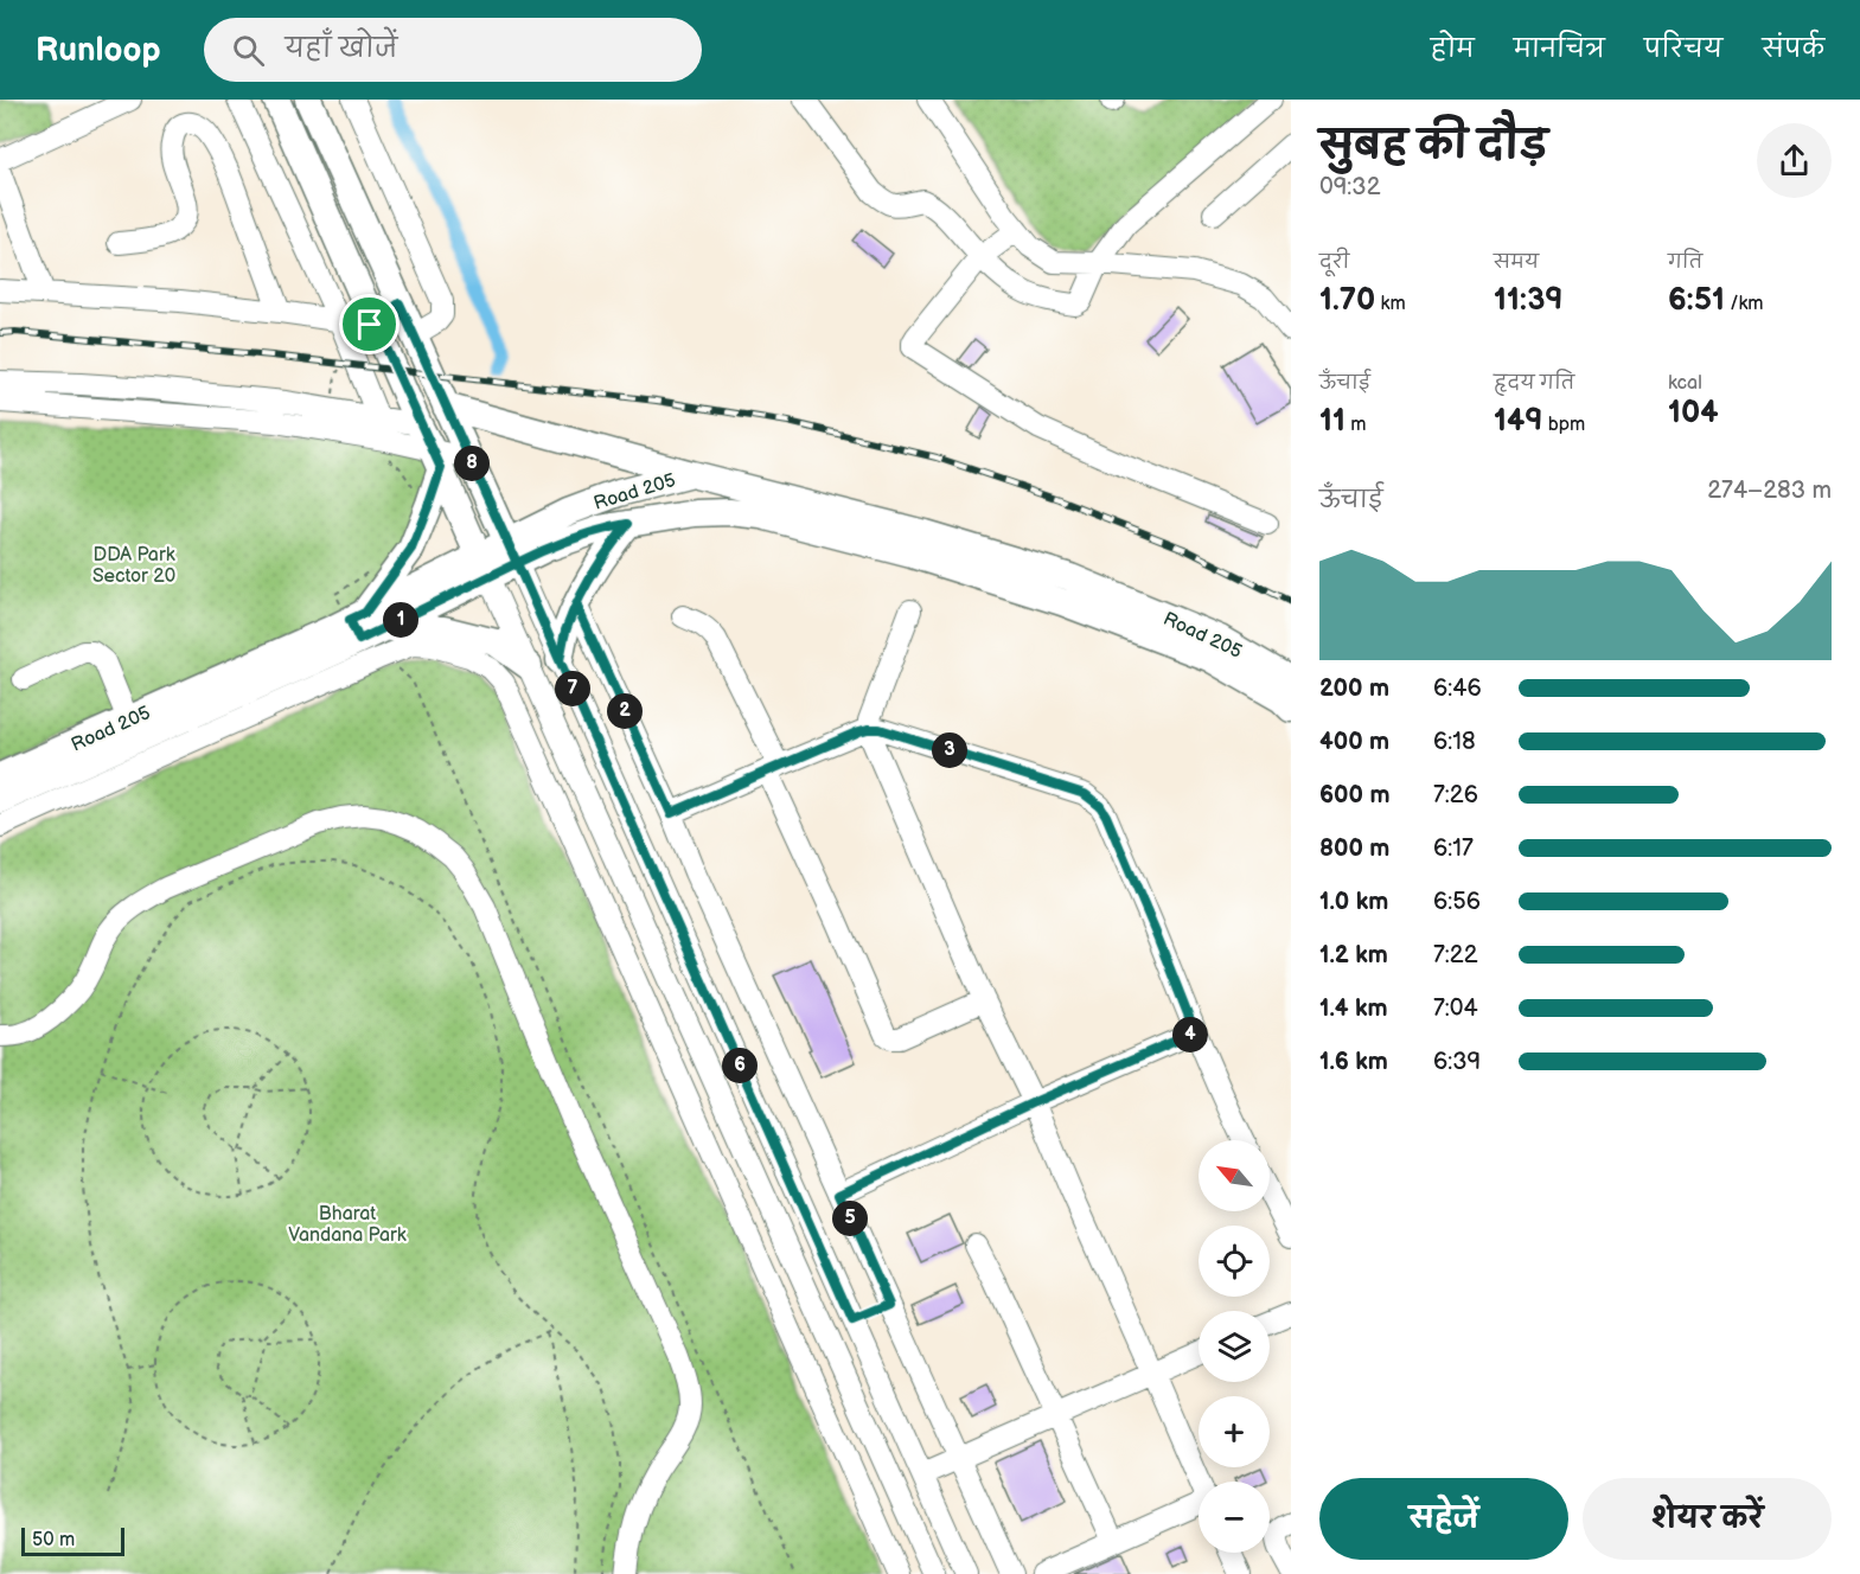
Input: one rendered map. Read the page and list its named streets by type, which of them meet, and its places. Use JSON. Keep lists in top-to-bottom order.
{
  "streets": {
    "main road": ["Road 205"]
  },
  "parks": ["DDA Park Sector 20", "Bharat Vandana Park"],
  "scale_bar": "50 m",
  "north": "top left",
  "page": {
    "header": "Runloop",
    "search": "यहाँ खोजें",
    "nav": [
      "होम",
      "मानचित्र",
      "परिचय",
      "संपर्क"
    ],
    "heading": ["सुबह की दौड़", "09:32"],
    "stats": [
      ["दूरी", "1.70 km"],
      ["समय", "11:39"],
      ["गति", "6:51 /km"],
      ["ऊँचाई", "11 m"],
      ["हृदय गति", "149 bpm"],
      ["kcal", "104"]
    ],
    "pins": [
      "8",
      "1",
      "7",
      "2",
      "3",
      "4",
      "6",
      "5"
    ],
    "chart": ["ऊँचाई", "274–283 m"],
    "list": [
      {
        "name": "200 m",
        "note": "6:46"
      },
      {
        "name": "400 m",
        "note": "6:18"
      },
      {
        "name": "600 m",
        "note": "7:26"
      },
      {
        "name": "800 m",
        "note": "6:17"
      },
      {
        "name": "1.0 km",
        "note": "6:56"
      },
      {
        "name": "1.2 km",
        "note": "7:22"
      },
      {
        "name": "1.4 km",
        "note": "7:04"
      },
      {
        "name": "1.6 km",
        "note": "6:39"
      }
    ],
    "map_buttons": ["+", "−"],
    "buttons": ["सहेजें", "शेयर करें"],
    "scale": "50 m"
  }
}
